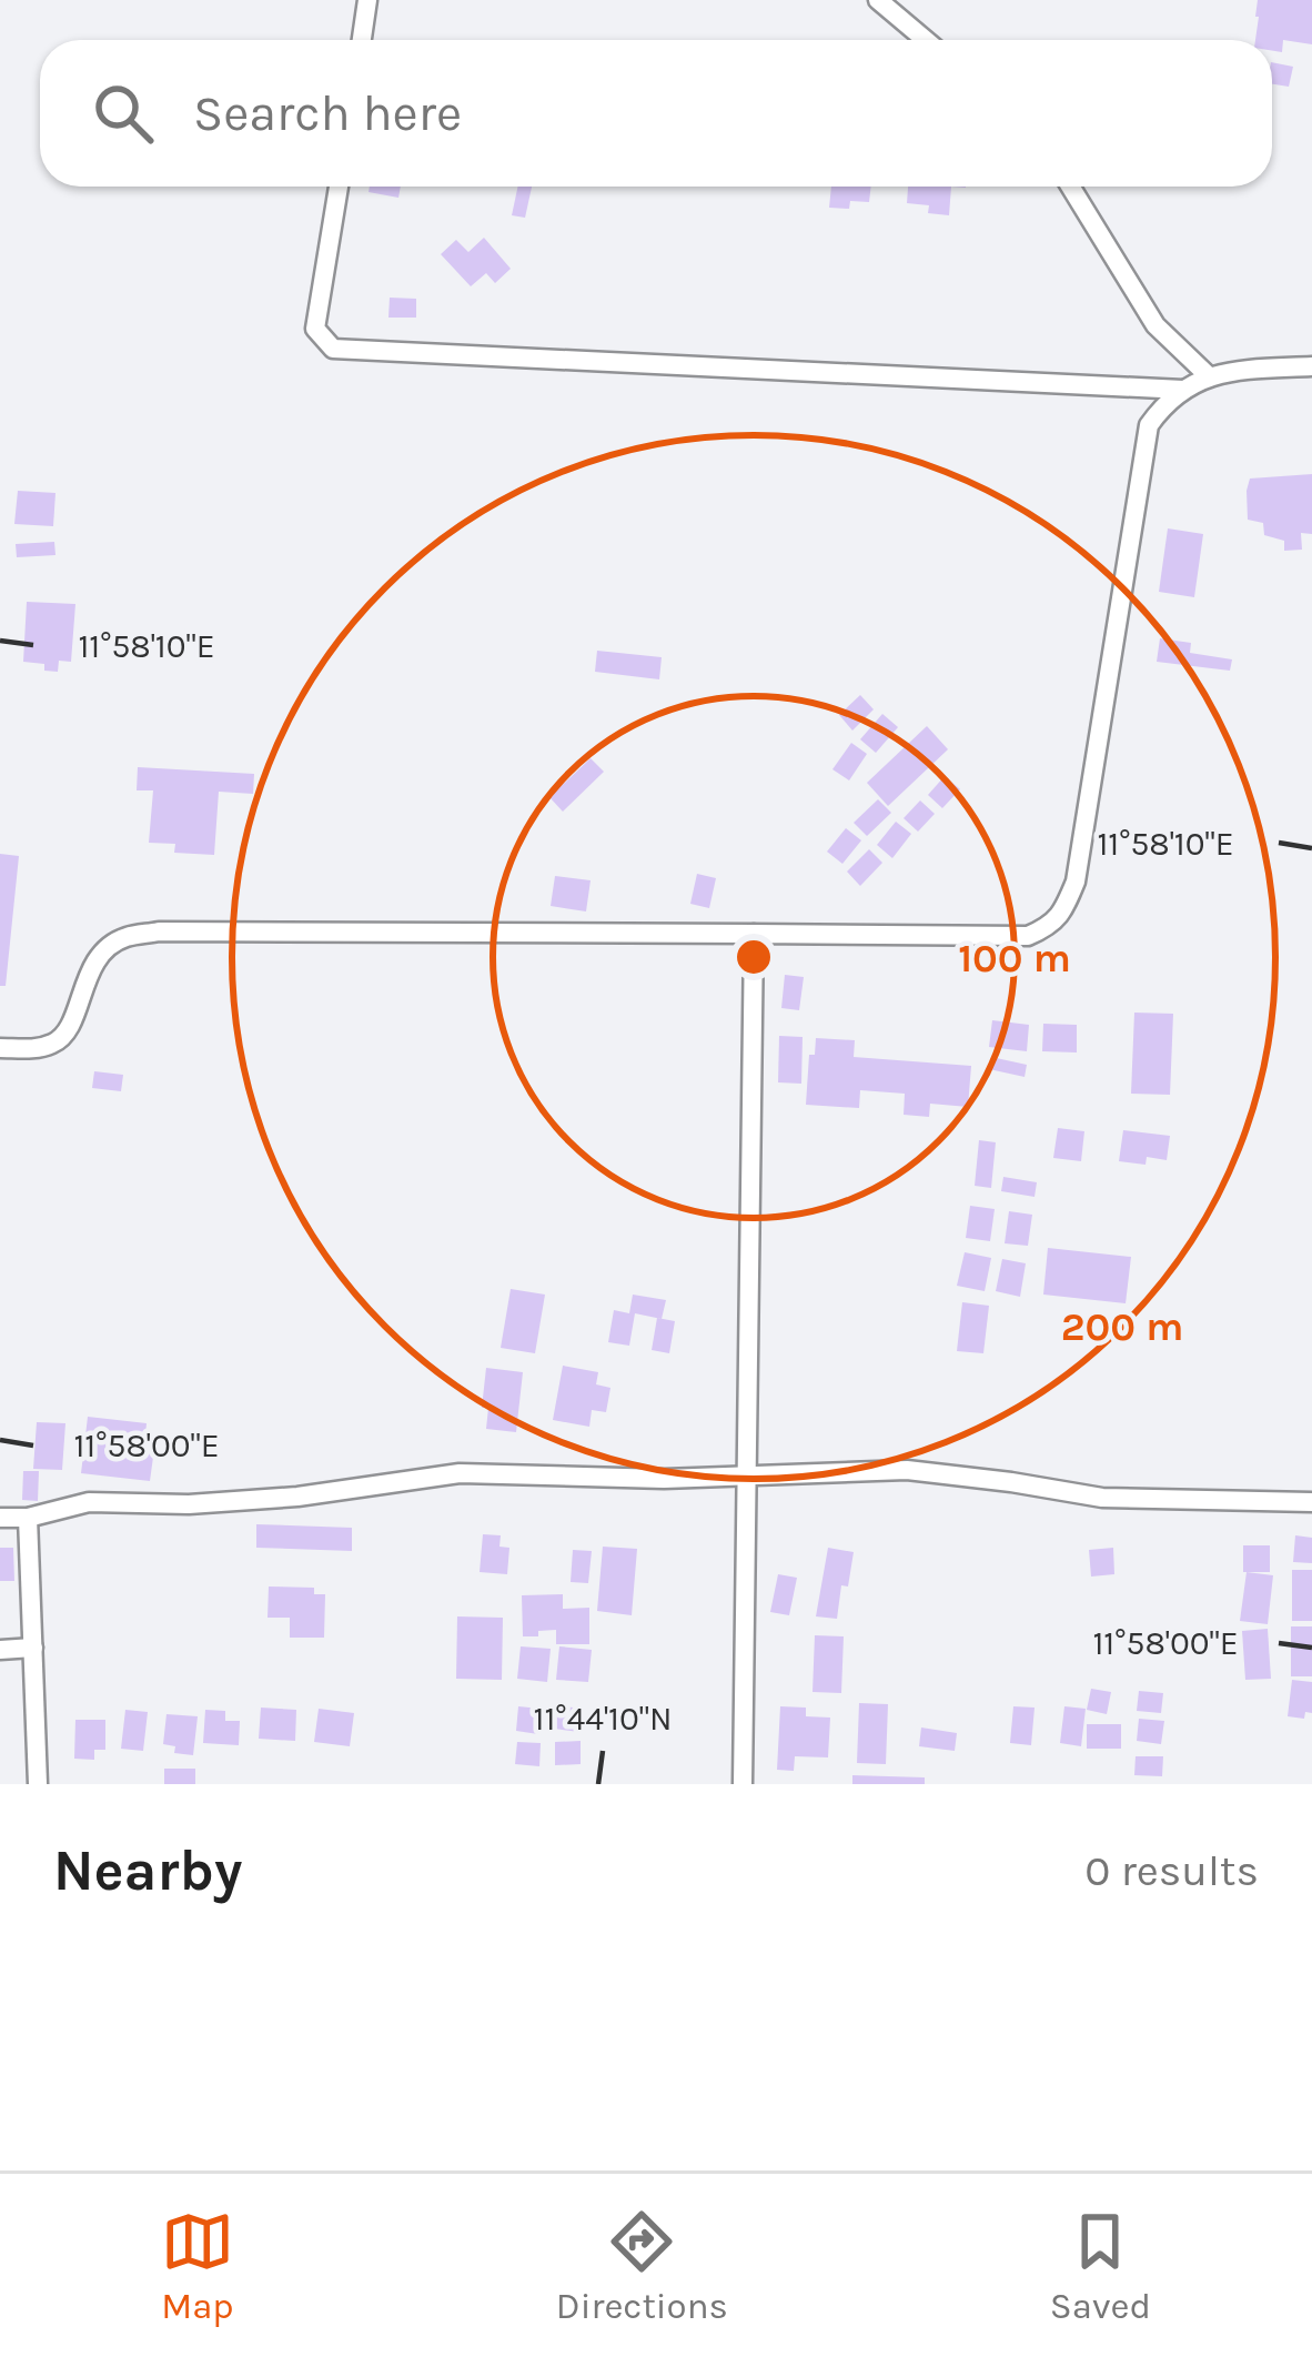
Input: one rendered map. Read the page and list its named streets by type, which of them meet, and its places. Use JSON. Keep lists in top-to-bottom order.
{
  "page": {
    "search": "Search here",
    "heading": ["Nearby", "0 results"],
    "nav": ["Map", "Directions", "Saved"]
  },
  "coordinates": ["11°58'10\"E", "11°58'00\"E", "11°44'10\"N"],
  "rings": ["100 m", "200 m"]
}
